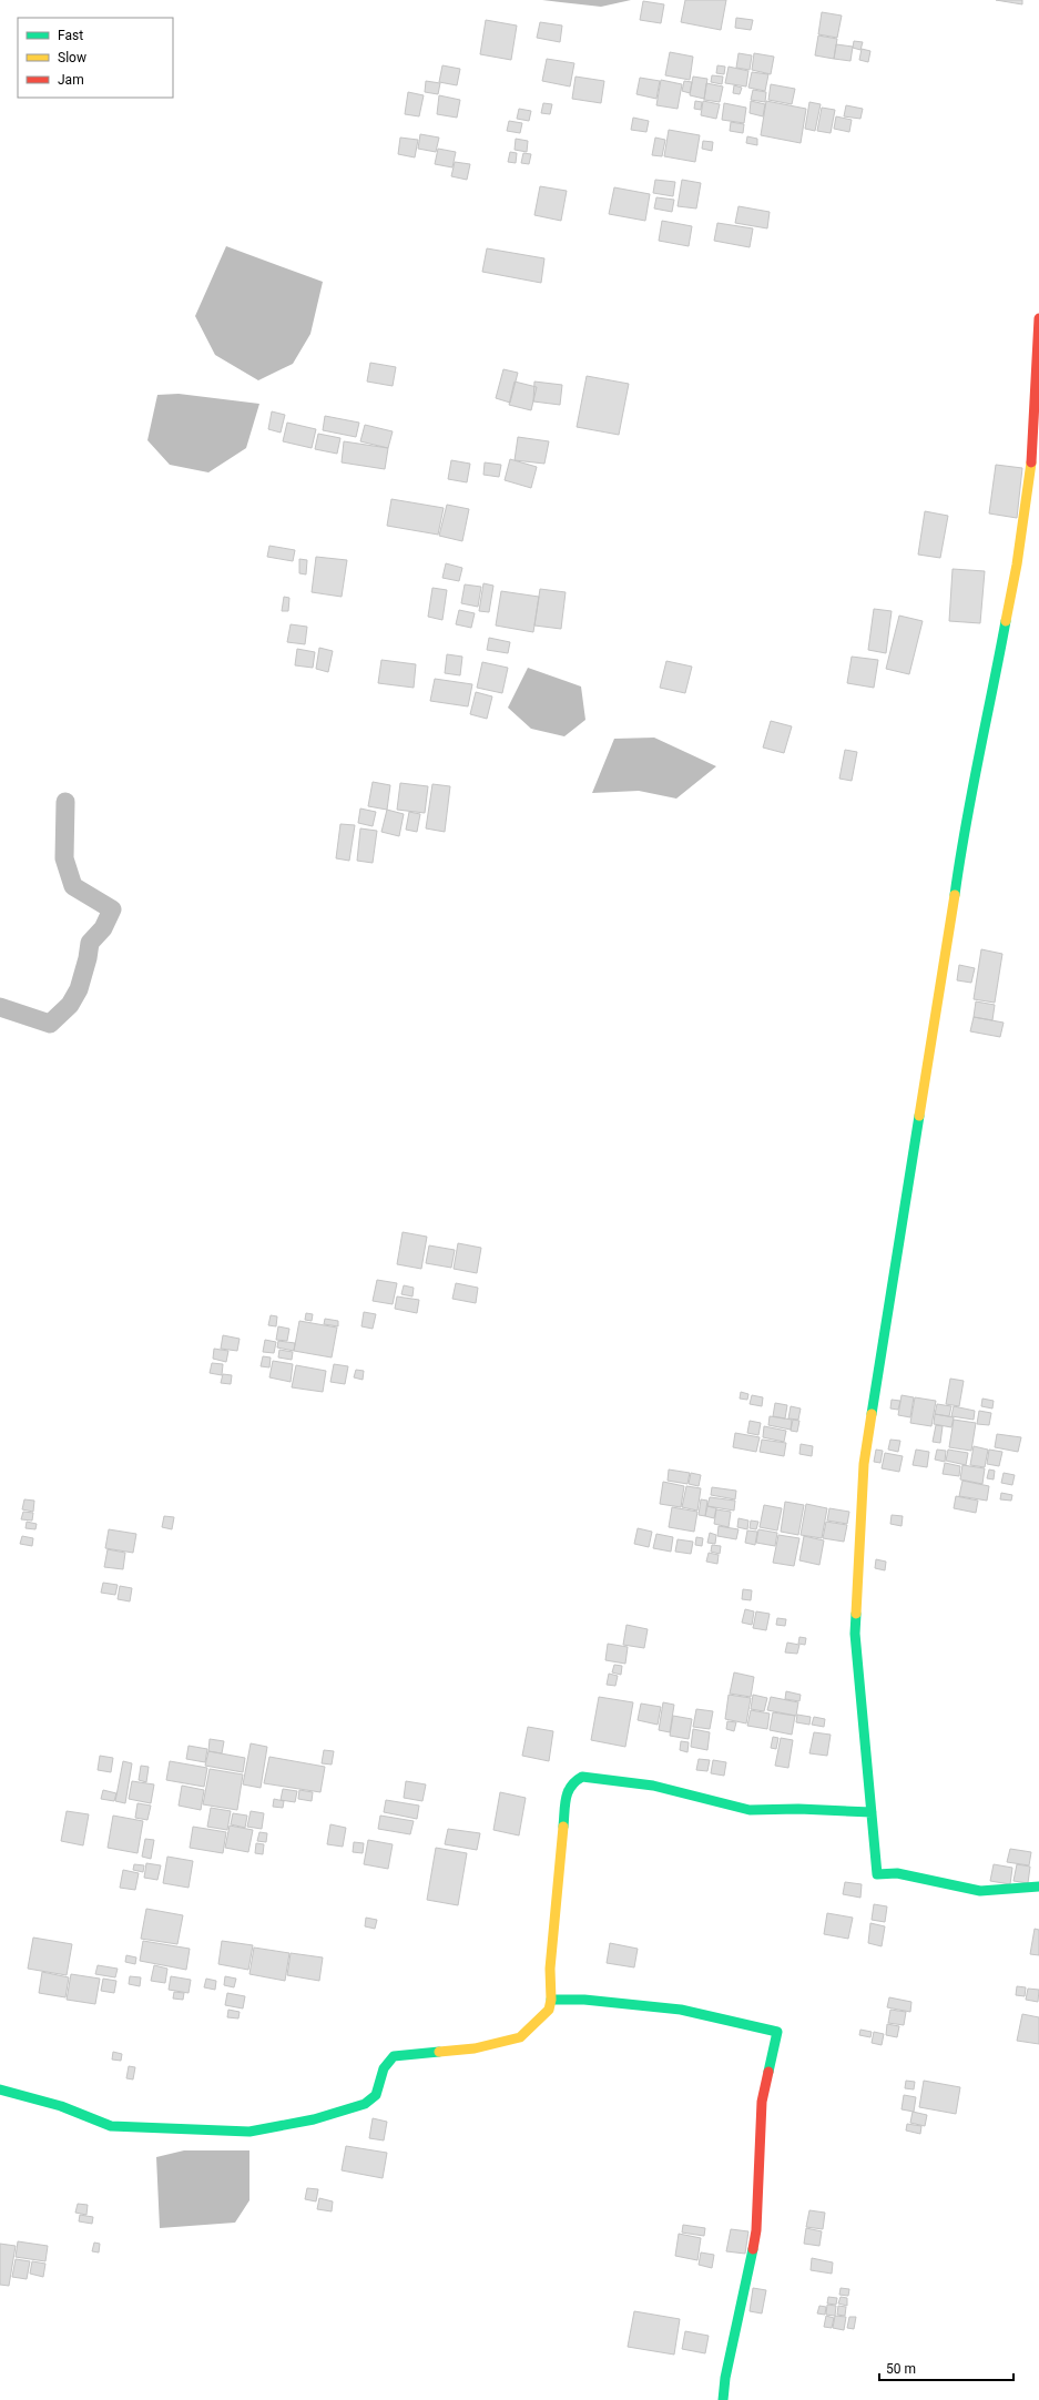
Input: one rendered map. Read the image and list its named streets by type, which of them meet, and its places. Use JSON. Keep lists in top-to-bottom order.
{
  "legend": ["Fast", "Slow", "Jam"],
  "scale_bar": "50 m"
}
